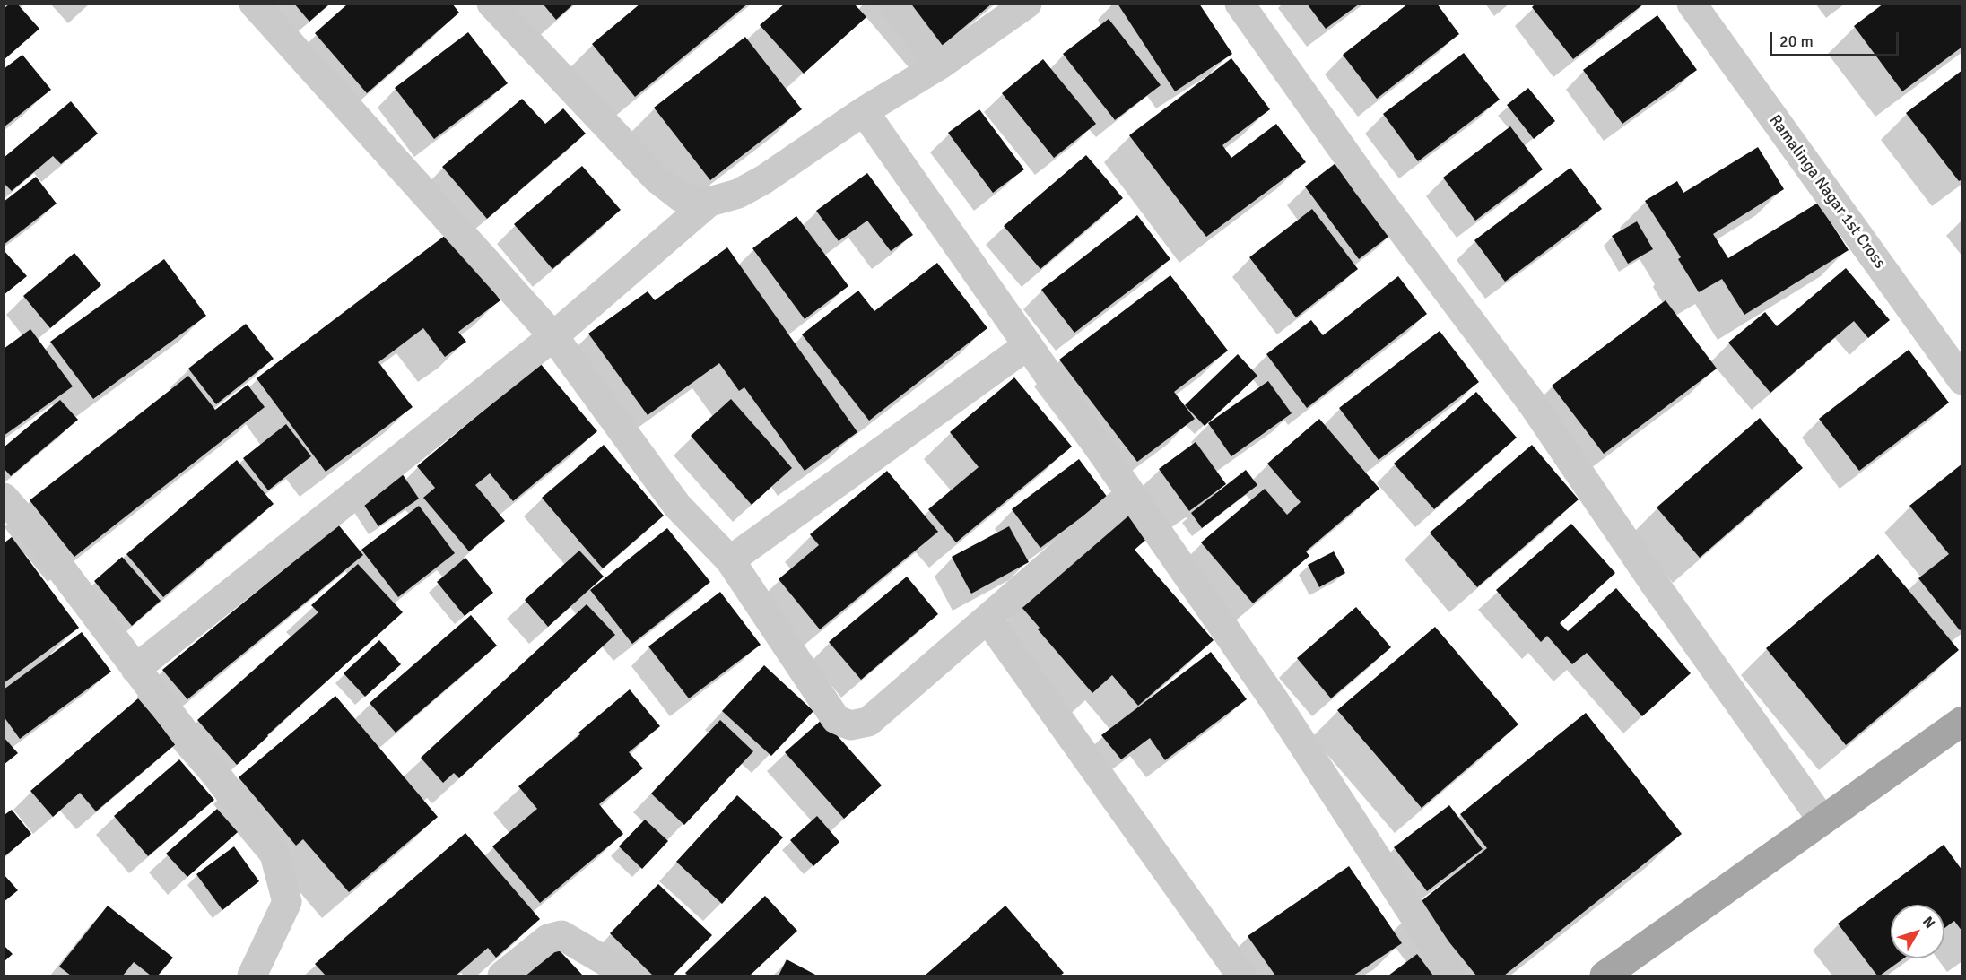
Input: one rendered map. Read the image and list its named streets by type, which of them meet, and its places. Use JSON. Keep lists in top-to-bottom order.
{
  "streets": {
    "street": ["Ramalinga Nagar 1st Cross"]
  },
  "scale_bar": "20 m",
  "north": "top right"
}
